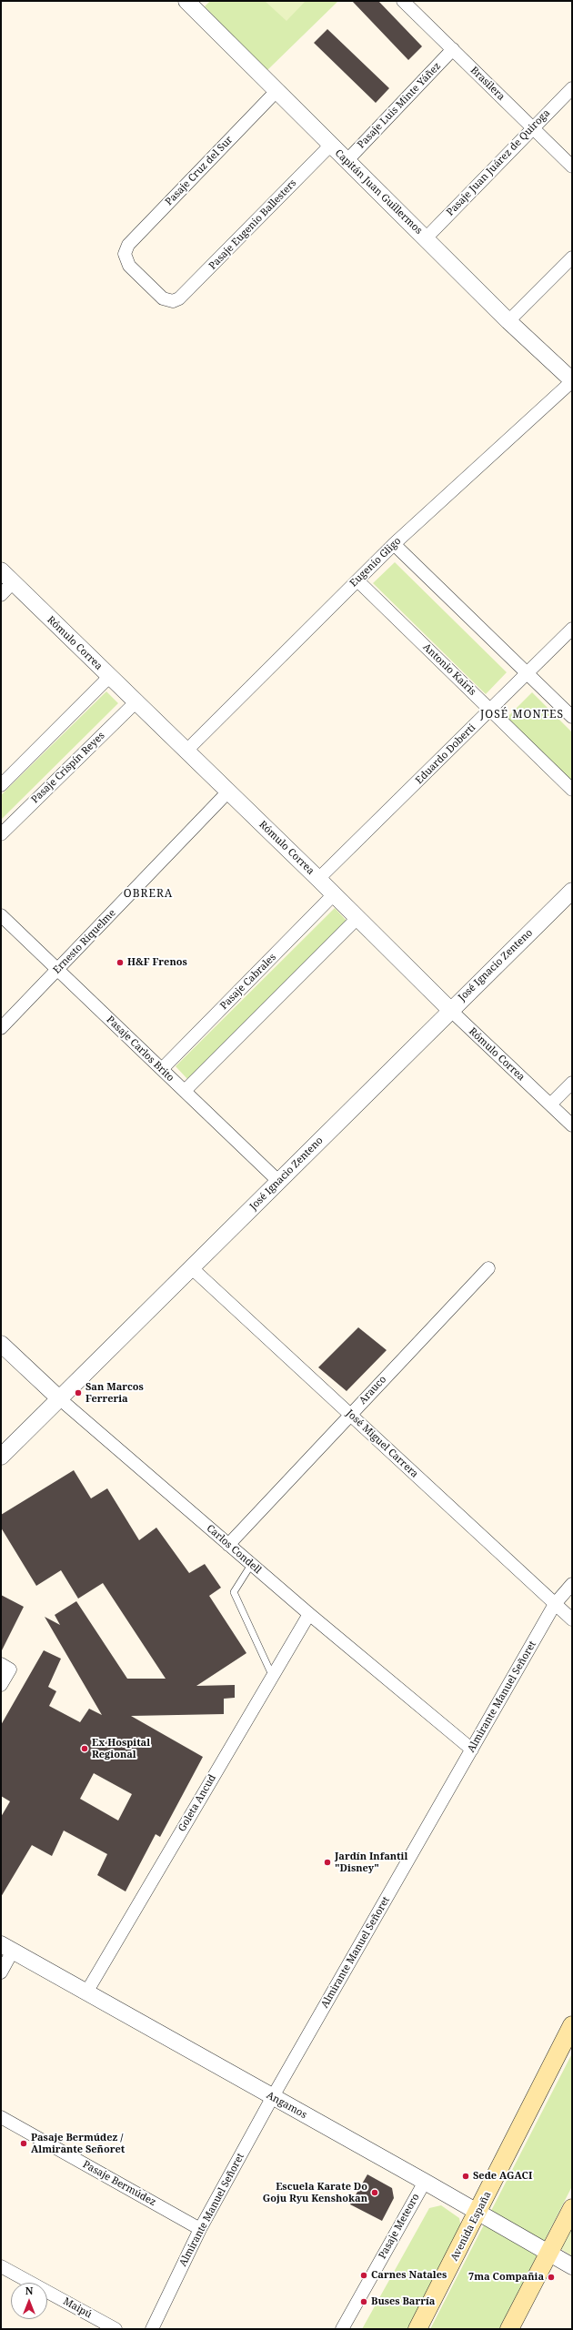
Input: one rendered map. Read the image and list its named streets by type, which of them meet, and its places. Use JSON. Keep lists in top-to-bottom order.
{
  "streets": {
    "main road": ["Avenida España"],
    "street": [
      "Brasilera",
      "Pasaje Luis Minte Yáñez",
      "Pasaje Juan Juárez de Quiroga",
      "Pasaje Cruz del Sur",
      "Capitán Juan Guillermos",
      "Pasaje Eugenio Ballesters",
      "Eugenio Gligo",
      "Rómulo Correa",
      "Antonio Kairis",
      "Eduardo Doberti",
      "Pasaje Crispín Reyes",
      "Ernesto Riquelme",
      "José Ignacio Zenteno",
      "Pasaje Cabrales",
      "Pasaje Carlos Brito",
      "Arauco",
      "José Miguel Carrera",
      "Carlos Condell",
      "Almirante Manuel Señoret",
      "Goleta Ancud",
      "Angamos",
      "Pasaje Bermúdez",
      "Pasaje Meteoro",
      "Maipú"
    ]
  },
  "crossings": [
    ["Brasilera", "Pasaje Luis Minte Yáñez"],
    ["Brasilera", "Pasaje Juan Juárez de Quiroga"],
    ["Pasaje Luis Minte Yáñez", "Capitán Juan Guillermos"],
    ["Pasaje Juan Juárez de Quiroga", "Capitán Juan Guillermos"],
    ["Pasaje Cruz del Sur", "Capitán Juan Guillermos"],
    ["Pasaje Cruz del Sur", "Pasaje Eugenio Ballesters"],
    ["Capitán Juan Guillermos", "Pasaje Eugenio Ballesters"],
    ["Capitán Juan Guillermos", "Eugenio Gligo"],
    ["Eugenio Gligo", "Rómulo Correa"],
    ["Eugenio Gligo", "Antonio Kairis"],
    ["Rómulo Correa", "Eduardo Doberti"],
    ["Rómulo Correa", "Pasaje Crispín Reyes"],
    ["Rómulo Correa", "Ernesto Riquelme"],
    ["Rómulo Correa", "José Ignacio Zenteno"],
    ["Rómulo Correa", "Pasaje Cabrales"],
    ["Antonio Kairis", "Eduardo Doberti"],
    ["Ernesto Riquelme", "Pasaje Carlos Brito"],
    ["José Ignacio Zenteno", "Pasaje Carlos Brito"],
    ["José Ignacio Zenteno", "José Miguel Carrera"],
    ["José Ignacio Zenteno", "Carlos Condell"],
    ["Pasaje Cabrales", "Pasaje Carlos Brito"],
    ["Arauco", "José Miguel Carrera"],
    ["Arauco", "Carlos Condell"],
    ["José Miguel Carrera", "Almirante Manuel Señoret"],
    ["Carlos Condell", "Almirante Manuel Señoret"],
    ["Carlos Condell", "Goleta Ancud"],
    ["Almirante Manuel Señoret", "Angamos"],
    ["Almirante Manuel Señoret", "Pasaje Bermúdez"],
    ["Goleta Ancud", "Angamos"],
    ["Angamos", "Pasaje Meteoro"],
    ["Angamos", "Avenida España"]
  ],
  "districts": ["JOSÉ MONTES", "OBRERA"],
  "places": [
    "H&F Frenos",
    "San Marcos Ferreria",
    "Ex Hospital Regional",
    "Jardín Infantil \"Disney\"",
    "Pasaje Bermúdez / Almirante Señoret",
    "Sede AGACI",
    "Escuela Karate Do Goju Ryu Kenshokan",
    "Carnes Natales",
    "7ma Compañia",
    "Buses Barría"
  ],
  "north": "top"
}
